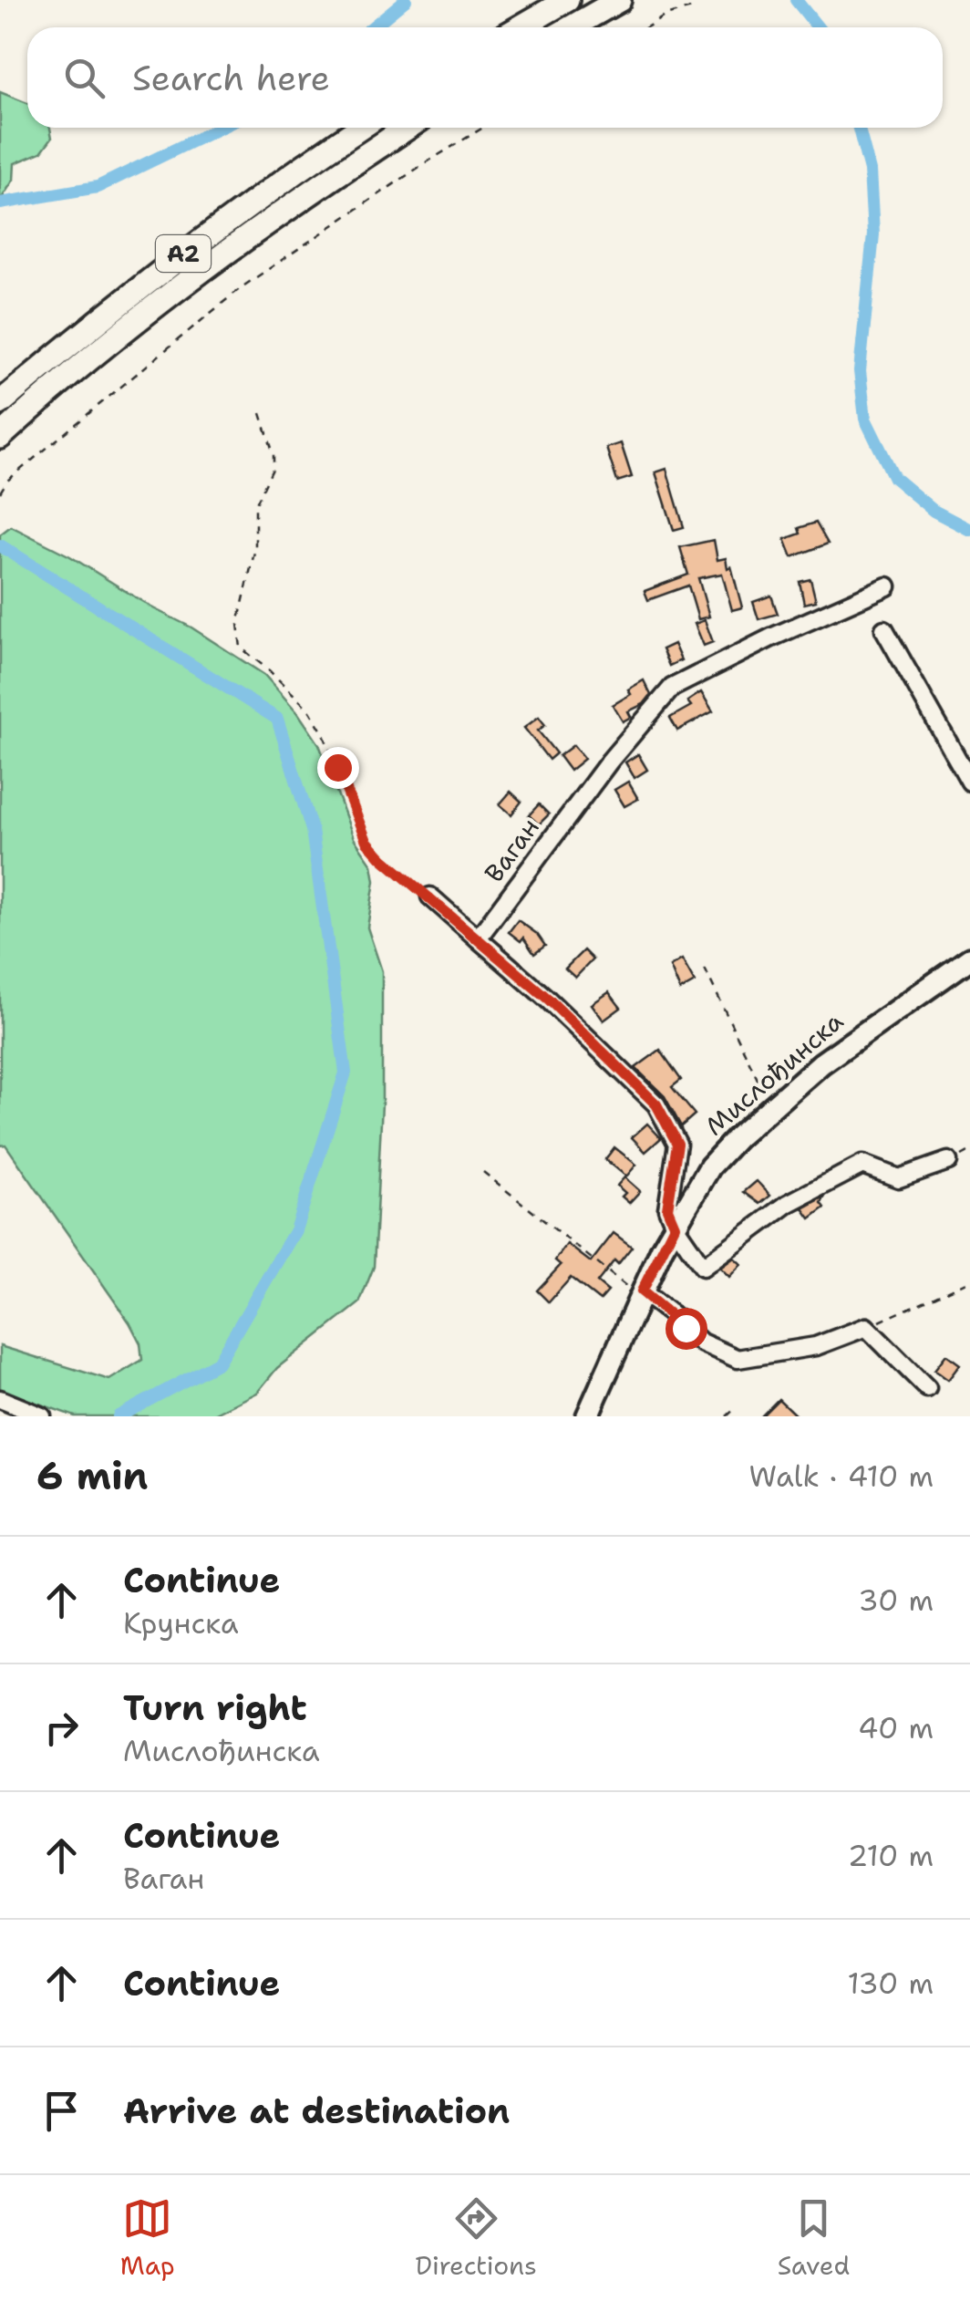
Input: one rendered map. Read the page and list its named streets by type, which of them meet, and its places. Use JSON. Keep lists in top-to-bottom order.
{
  "streets": {
    "highway": ["A2"],
    "main road": ["Мислођинска"],
    "street": ["Ваган"]
  },
  "page": {
    "search": "Search here",
    "heading": ["6 min", "Walk · 410 m"],
    "list": [
      ["Continue", "Крунска", "30 m"],
      ["Turn right", "Мислођинска", "40 m"],
      ["Continue", "Ваган", "210 m"],
      ["Continue", "130 m"],
      "Arrive at destination"
    ],
    "nav": ["Map", "Directions", "Saved"]
  }
}
